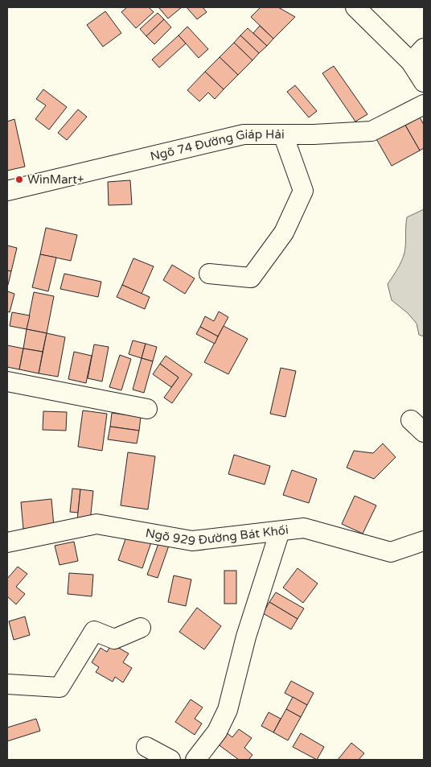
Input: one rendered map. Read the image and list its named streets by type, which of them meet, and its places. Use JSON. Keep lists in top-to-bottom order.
{
  "streets": {
    "street": ["Ngõ 74 Đường Giáp Hải", "Ngõ 929 Đường Bát Khối"]
  },
  "places": ["WinMart+"]
}
